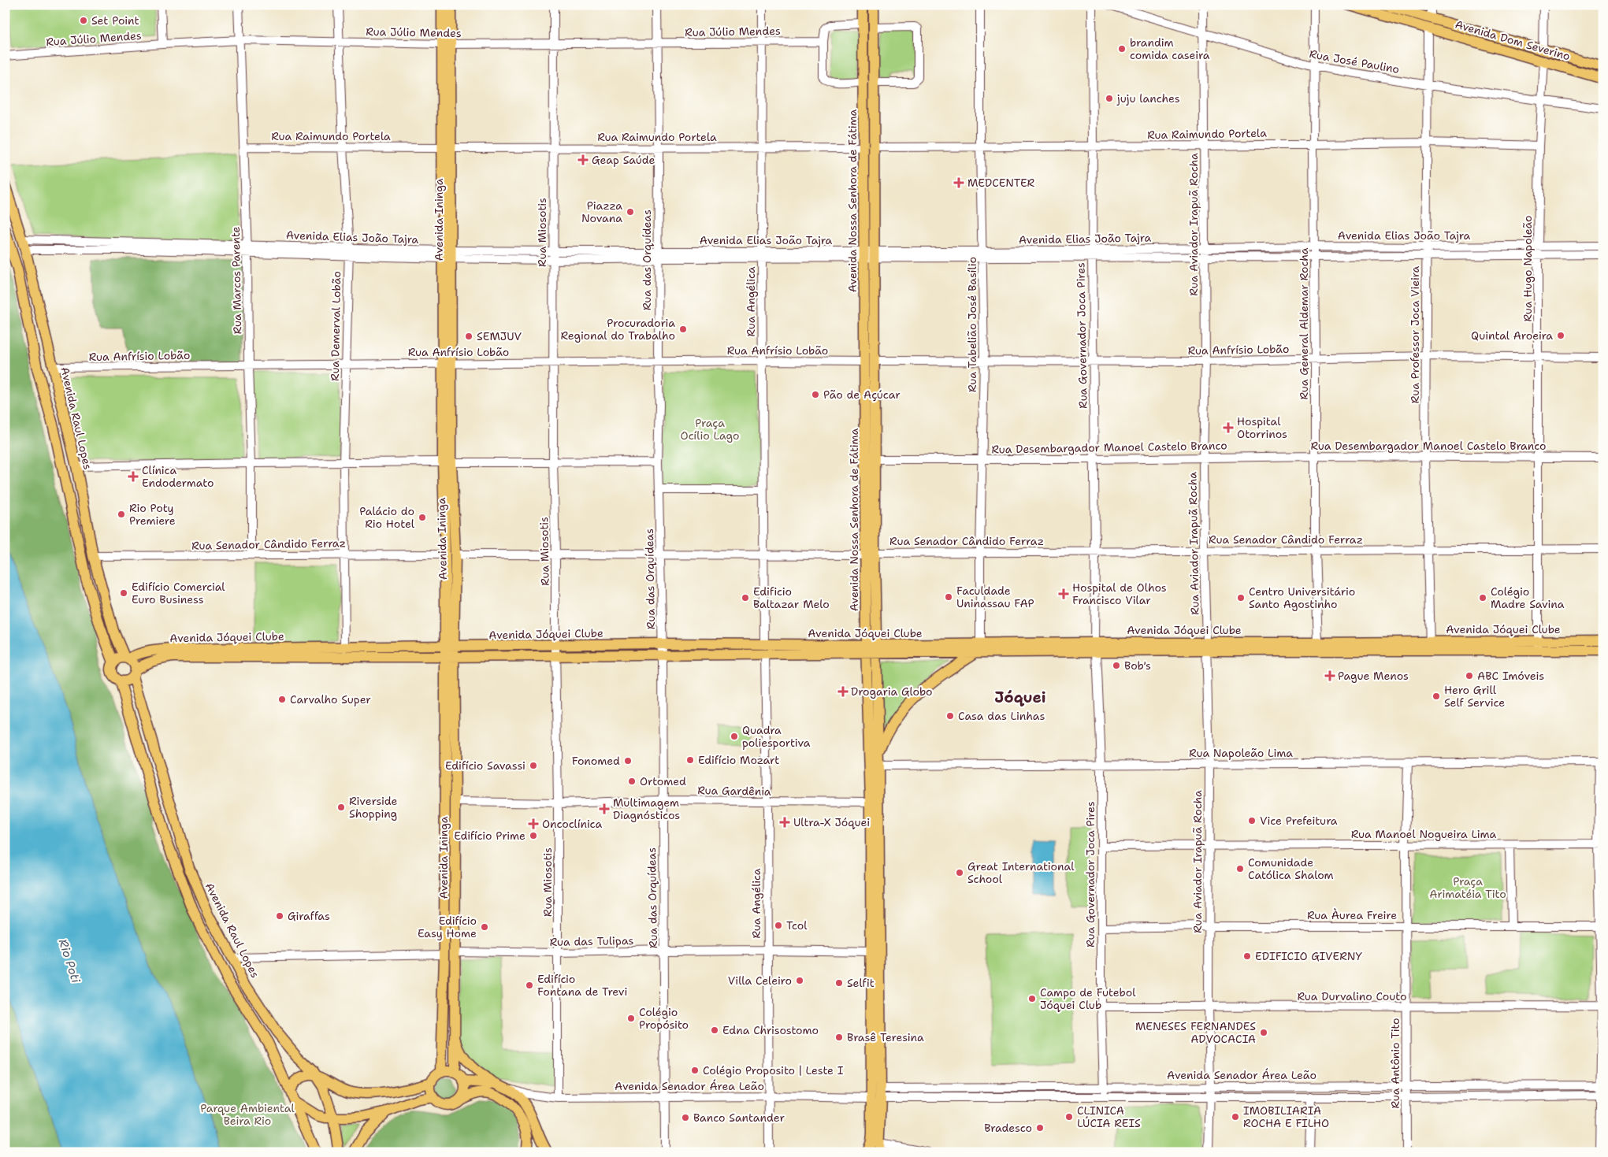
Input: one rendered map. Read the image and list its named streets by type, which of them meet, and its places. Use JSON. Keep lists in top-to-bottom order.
{
  "streets": {
    "main road": [
      "Avenida Dom Severino",
      "Avenida Nossa Senhora de Fátima",
      "Avenida Ininga",
      "Avenida Raul Lopes",
      "Avenida Jóquei Clube"
    ],
    "street": [
      "Rua Júlio Mendes",
      "Rua José Paulino",
      "Rua Raimundo Portela",
      "Rua Aviador Irapuã Rocha",
      "Rua Miosotis",
      "Avenida Elias João Tajra",
      "Rua das Orquídeas",
      "Rua Hugo Napoleão",
      "Rua Marcos Parente",
      "Rua Angélica",
      "Rua General Aldemar Rocha",
      "Rua Tabelião José Basílio",
      "Rua Demerval Lobão",
      "Rua Professor Joca Vieira",
      "Rua Governador Joca Pires",
      "Rua Anfrísio Lobão",
      "Rua Desembargador Manoel Castelo Branco",
      "Rua Senador Cândido Ferraz",
      "Rua Napoleão Lima",
      "Rua Gardênia",
      "Rua Manoel Nogueira Lima",
      "Rua Àurea Freire",
      "Rua das Tulipas",
      "Rua Durvalino Couto",
      "Rua Antônio Tito",
      "Avenida Senador Área Leão"
    ]
  },
  "crossings": [
    ["Rua Júlio Mendes", "Avenida Ininga"],
    ["Rua Júlio Mendes", "Rua Miosotis"],
    ["Rua Júlio Mendes", "Rua das Orquídeas"],
    ["Rua Júlio Mendes", "Rua Marcos Parente"],
    ["Rua Júlio Mendes", "Rua Angélica"],
    ["Rua Júlio Mendes", "Rua Demerval Lobão"],
    ["Avenida Dom Severino", "Rua Hugo Napoleão"],
    ["Avenida Dom Severino", "Rua Professor Joca Vieira"],
    ["Rua José Paulino", "Rua Aviador Irapuã Rocha"],
    ["Rua José Paulino", "Rua Hugo Napoleão"],
    ["Rua José Paulino", "Rua General Aldemar Rocha"],
    ["Rua José Paulino", "Rua Professor Joca Vieira"],
    ["Rua Raimundo Portela", "Avenida Nossa Senhora de Fátima"],
    ["Rua Raimundo Portela", "Avenida Ininga"],
    ["Rua Raimundo Portela", "Rua Aviador Irapuã Rocha"],
    ["Rua Raimundo Portela", "Rua Miosotis"],
    ["Rua Raimundo Portela", "Rua das Orquídeas"],
    ["Rua Raimundo Portela", "Rua Hugo Napoleão"],
    ["Rua Raimundo Portela", "Rua Marcos Parente"],
    ["Rua Raimundo Portela", "Rua Angélica"],
    ["Rua Raimundo Portela", "Rua General Aldemar Rocha"],
    ["Rua Raimundo Portela", "Rua Tabelião José Basílio"],
    ["Rua Raimundo Portela", "Rua Demerval Lobão"],
    ["Rua Raimundo Portela", "Rua Professor Joca Vieira"],
    ["Rua Raimundo Portela", "Rua Governador Joca Pires"],
    ["Avenida Nossa Senhora de Fátima", "Avenida Elias João Tajra"],
    ["Avenida Nossa Senhora de Fátima", "Rua Anfrísio Lobão"],
    ["Avenida Nossa Senhora de Fátima", "Rua Desembargador Manoel Castelo Branco"],
    ["Avenida Nossa Senhora de Fátima", "Rua Senador Cândido Ferraz"],
    ["Avenida Nossa Senhora de Fátima", "Avenida Jóquei Clube"],
    ["Avenida Nossa Senhora de Fátima", "Rua Napoleão Lima"],
    ["Avenida Nossa Senhora de Fátima", "Rua Gardênia"],
    ["Avenida Nossa Senhora de Fátima", "Rua das Tulipas"],
    ["Avenida Nossa Senhora de Fátima", "Avenida Senador Área Leão"],
    ["Avenida Ininga", "Avenida Elias João Tajra"],
    ["Avenida Ininga", "Rua Anfrísio Lobão"],
    ["Avenida Ininga", "Rua Senador Cândido Ferraz"],
    ["Avenida Ininga", "Avenida Jóquei Clube"],
    ["Avenida Ininga", "Rua Gardênia"],
    ["Avenida Ininga", "Rua das Tulipas"],
    ["Rua Aviador Irapuã Rocha", "Avenida Elias João Tajra"],
    ["Rua Aviador Irapuã Rocha", "Rua Anfrísio Lobão"],
    ["Rua Aviador Irapuã Rocha", "Rua Desembargador Manoel Castelo Branco"],
    ["Rua Aviador Irapuã Rocha", "Rua Senador Cândido Ferraz"],
    ["Rua Aviador Irapuã Rocha", "Avenida Jóquei Clube"],
    ["Rua Aviador Irapuã Rocha", "Rua Napoleão Lima"],
    ["Rua Aviador Irapuã Rocha", "Rua Manoel Nogueira Lima"],
    ["Rua Aviador Irapuã Rocha", "Rua Àurea Freire"],
    ["Rua Aviador Irapuã Rocha", "Rua Durvalino Couto"],
    ["Rua Aviador Irapuã Rocha", "Avenida Senador Área Leão"],
    ["Rua Miosotis", "Avenida Elias João Tajra"],
    ["Rua Miosotis", "Rua Anfrísio Lobão"],
    ["Rua Miosotis", "Rua Senador Cândido Ferraz"],
    ["Rua Miosotis", "Avenida Jóquei Clube"],
    ["Rua Miosotis", "Rua Gardênia"],
    ["Rua Miosotis", "Rua das Tulipas"],
    ["Rua Miosotis", "Avenida Senador Área Leão"],
    ["Avenida Elias João Tajra", "Rua das Orquídeas"],
    ["Avenida Elias João Tajra", "Rua Hugo Napoleão"],
    ["Avenida Elias João Tajra", "Rua Marcos Parente"],
    ["Avenida Elias João Tajra", "Rua Angélica"],
    ["Avenida Elias João Tajra", "Rua General Aldemar Rocha"],
    ["Avenida Elias João Tajra", "Rua Tabelião José Basílio"],
    ["Avenida Elias João Tajra", "Rua Demerval Lobão"],
    ["Avenida Elias João Tajra", "Rua Professor Joca Vieira"],
    ["Avenida Elias João Tajra", "Rua Governador Joca Pires"],
    ["Avenida Elias João Tajra", "Avenida Raul Lopes"],
    ["Rua das Orquídeas", "Rua Anfrísio Lobão"],
    ["Rua das Orquídeas", "Rua Senador Cândido Ferraz"],
    ["Rua das Orquídeas", "Avenida Jóquei Clube"],
    ["Rua das Orquídeas", "Rua Gardênia"],
    ["Rua das Orquídeas", "Rua das Tulipas"],
    ["Rua das Orquídeas", "Avenida Senador Área Leão"],
    ["Rua Hugo Napoleão", "Rua Anfrísio Lobão"],
    ["Rua Hugo Napoleão", "Rua Desembargador Manoel Castelo Branco"],
    ["Rua Hugo Napoleão", "Rua Senador Cândido Ferraz"],
    ["Rua Hugo Napoleão", "Avenida Jóquei Clube"],
    ["Rua Marcos Parente", "Rua Anfrísio Lobão"],
    ["Rua Marcos Parente", "Rua Senador Cândido Ferraz"],
    ["Rua Angélica", "Rua Anfrísio Lobão"],
    ["Rua Angélica", "Rua Senador Cândido Ferraz"],
    ["Rua Angélica", "Avenida Jóquei Clube"],
    ["Rua Angélica", "Rua Gardênia"],
    ["Rua Angélica", "Rua das Tulipas"],
    ["Rua Angélica", "Avenida Senador Área Leão"],
    ["Rua General Aldemar Rocha", "Rua Anfrísio Lobão"],
    ["Rua General Aldemar Rocha", "Rua Desembargador Manoel Castelo Branco"],
    ["Rua General Aldemar Rocha", "Rua Senador Cândido Ferraz"],
    ["Rua General Aldemar Rocha", "Avenida Jóquei Clube"],
    ["Rua Tabelião José Basílio", "Rua Anfrísio Lobão"],
    ["Rua Tabelião José Basílio", "Rua Desembargador Manoel Castelo Branco"],
    ["Rua Tabelião José Basílio", "Rua Senador Cândido Ferraz"],
    ["Rua Tabelião José Basílio", "Avenida Jóquei Clube"],
    ["Rua Demerval Lobão", "Rua Anfrísio Lobão"],
    ["Rua Demerval Lobão", "Rua Senador Cândido Ferraz"],
    ["Rua Demerval Lobão", "Avenida Jóquei Clube"],
    ["Rua Professor Joca Vieira", "Rua Anfrísio Lobão"],
    ["Rua Professor Joca Vieira", "Rua Desembargador Manoel Castelo Branco"],
    ["Rua Professor Joca Vieira", "Rua Senador Cândido Ferraz"],
    ["Rua Professor Joca Vieira", "Avenida Jóquei Clube"],
    ["Rua Governador Joca Pires", "Rua Anfrísio Lobão"],
    ["Rua Governador Joca Pires", "Rua Desembargador Manoel Castelo Branco"],
    ["Rua Governador Joca Pires", "Rua Senador Cândido Ferraz"],
    ["Rua Governador Joca Pires", "Avenida Jóquei Clube"],
    ["Rua Governador Joca Pires", "Rua Napoleão Lima"],
    ["Rua Governador Joca Pires", "Rua Manoel Nogueira Lima"],
    ["Rua Governador Joca Pires", "Rua Àurea Freire"],
    ["Rua Governador Joca Pires", "Rua Durvalino Couto"],
    ["Rua Governador Joca Pires", "Avenida Senador Área Leão"],
    ["Rua Anfrísio Lobão", "Avenida Raul Lopes"],
    ["Avenida Raul Lopes", "Rua Senador Cândido Ferraz"],
    ["Avenida Raul Lopes", "Avenida Jóquei Clube"],
    ["Rua Napoleão Lima", "Rua Antônio Tito"],
    ["Rua Manoel Nogueira Lima", "Rua Antônio Tito"],
    ["Rua Àurea Freire", "Rua Antônio Tito"],
    ["Rua Durvalino Couto", "Rua Antônio Tito"],
    ["Rua Antônio Tito", "Avenida Senador Área Leão"]
  ],
  "districts": ["Jóquei"],
  "water": ["Rio Poti"],
  "parks": ["Praça Ocílio Lago", "Praça Arimatéia Tito", "Parque Ambiental Beira Rio"],
  "places": {
    "other": [
      "Set Point",
      "brandim comida caseira",
      "juju lanches",
      "Piazza Novana",
      "Procuradoria Regional do Trabalho",
      "Quintal Aroeira",
      "SEMJUV",
      "Pão de Açúcar",
      "Rio Poty Premiere",
      "Palácio do Rio Hotel",
      "Edifício Comercial Euro Business",
      "Faculdade Uninassau FAP",
      "Edificio Baltazar Melo",
      "Centro Universitário Santo Agostinho",
      "Colégio Madre Savina",
      "Bob's",
      "ABC Imóveis",
      "Hero Grill Self Service",
      "Carvalho Super",
      "Casa das Linhas",
      "Quadra poliesportiva",
      "Edifício Mozart",
      "Fonomed",
      "Edifício Savassi",
      "Ortomed",
      "Riverside Shopping",
      "Vice Prefeitura",
      "Edifício Prime",
      "Comunidade Católica Shalom",
      "Great International School",
      "Giraffas",
      "Tcol",
      "Edifício Easy Home",
      "EDIFICIO GIVERNY",
      "Villa Celeiro",
      "Selfit",
      "Edifício Fontana de Trevi",
      "Campo de Futebol Jóquei Club",
      "Colégio Propósito",
      "Edna Chrisostomo",
      "MENESES FERNANDES ADVOCACIA",
      "Brasê Teresina",
      "Colégio Proposito | Leste I",
      "CLINICA LÚCIA REIS",
      "IMOBILIARIA ROCHA E FILHO",
      "Banco Santander",
      "Bradesco"
    ],
    "health": [
      "Geap Saúde",
      "MEDCENTER",
      "Hospital Otorrinos",
      "Clínica Endodermato",
      "Hospital de Olhos Francisco Vilar",
      "Pague Menos",
      "Drogaria Globo",
      "Multimagem Diagnósticos",
      "Ultra-X Jóquei",
      "Oncoclínica"
    ]
  }
}
